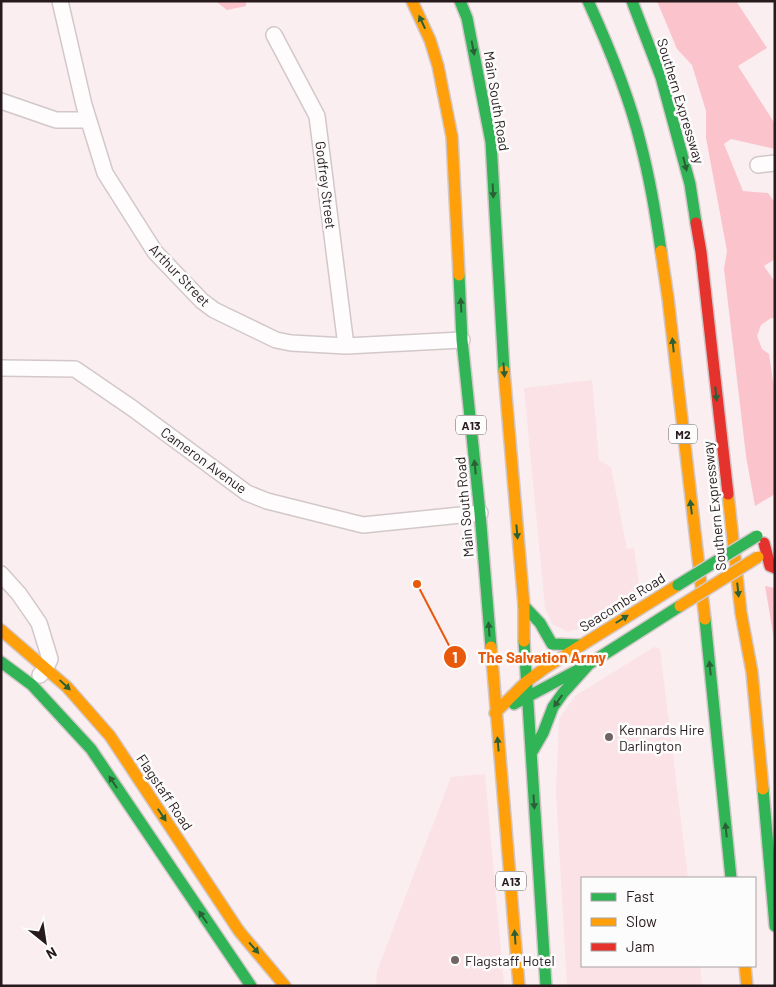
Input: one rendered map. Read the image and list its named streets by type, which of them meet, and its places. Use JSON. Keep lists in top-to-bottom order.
{
  "streets": {
    "main road": [
      "Main South Road",
      "Southern Expressway",
      "A13",
      "M2",
      "Seacombe Road",
      "Flagstaff Road"
    ],
    "street": ["Godfrey Street", "Arthur Street", "Cameron Avenue"]
  },
  "crossings": [
    ["Main South Road", "Arthur Street"],
    ["Main South Road", "A13"],
    ["Main South Road", "Cameron Avenue"],
    ["Main South Road", "Seacombe Road"],
    ["Godfrey Street", "Arthur Street"]
  ],
  "places": ["The Salvation Army", "Kennards Hire Darlington", "Flagstaff Hotel"],
  "legend": ["Fast", "Slow", "Jam"],
  "north": "bottom right"
}
